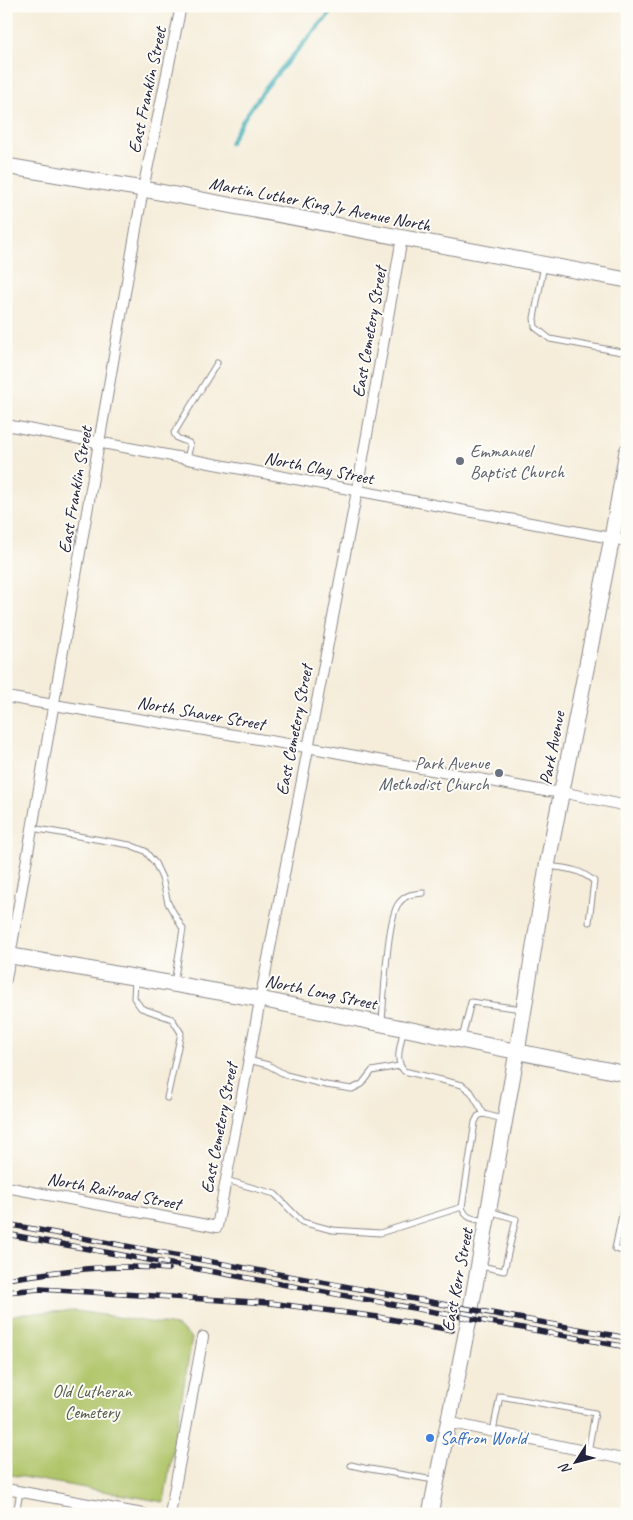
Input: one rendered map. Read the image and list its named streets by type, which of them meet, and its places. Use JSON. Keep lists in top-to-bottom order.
{
  "streets": {
    "street": [
      "East Franklin Street",
      "Martin Luther King Jr Avenue North",
      "East Cemetery Street",
      "North Clay Street",
      "North Shaver Street",
      "Park Avenue",
      "North Long Street",
      "North Railroad Street",
      "East Kerr Street"
    ]
  },
  "crossings": [
    ["East Franklin Street", "Martin Luther King Jr Avenue North"],
    ["East Franklin Street", "North Clay Street"],
    ["East Franklin Street", "North Shaver Street"],
    ["East Franklin Street", "North Long Street"],
    ["Martin Luther King Jr Avenue North", "East Cemetery Street"],
    ["East Cemetery Street", "North Clay Street"],
    ["East Cemetery Street", "North Shaver Street"],
    ["East Cemetery Street", "North Long Street"],
    ["East Cemetery Street", "North Railroad Street"],
    ["North Clay Street", "Park Avenue"],
    ["North Shaver Street", "Park Avenue"],
    ["Park Avenue", "North Long Street"],
    ["Park Avenue", "East Kerr Street"],
    ["North Long Street", "East Kerr Street"]
  ],
  "parks": ["Old Lutheran Cemetery"],
  "places": ["Emmanuel Baptist Church", "Park Avenue Methodist Church", "Saffron World"],
  "north": "bottom left"
}
